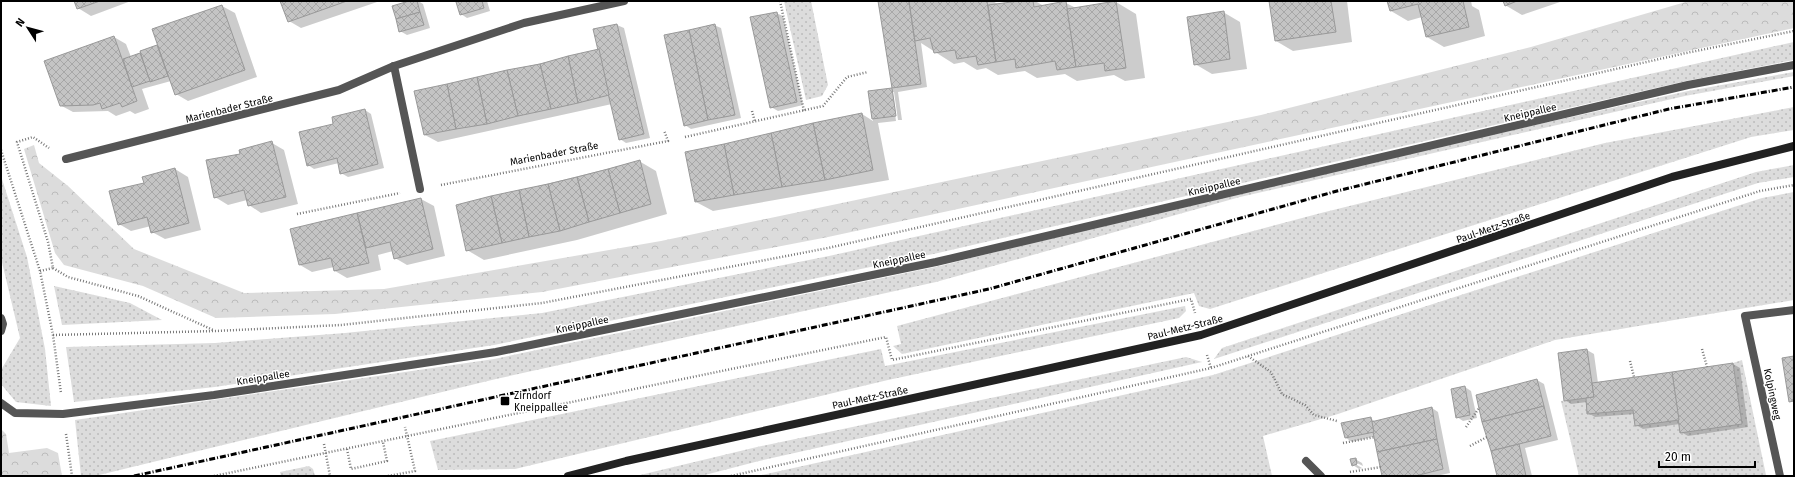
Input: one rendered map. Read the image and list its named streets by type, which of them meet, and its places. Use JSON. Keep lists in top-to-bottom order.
{
  "streets": {
    "street": [
      "Marienbader Straße",
      "Kneippallee",
      "Paul-Metz-Straße",
      "Kolpingweg"
    ]
  },
  "places": {
    "transit": ["Zirndorf Kneippallee"]
  },
  "scale_bar": "20 m",
  "north": "top left"
}
